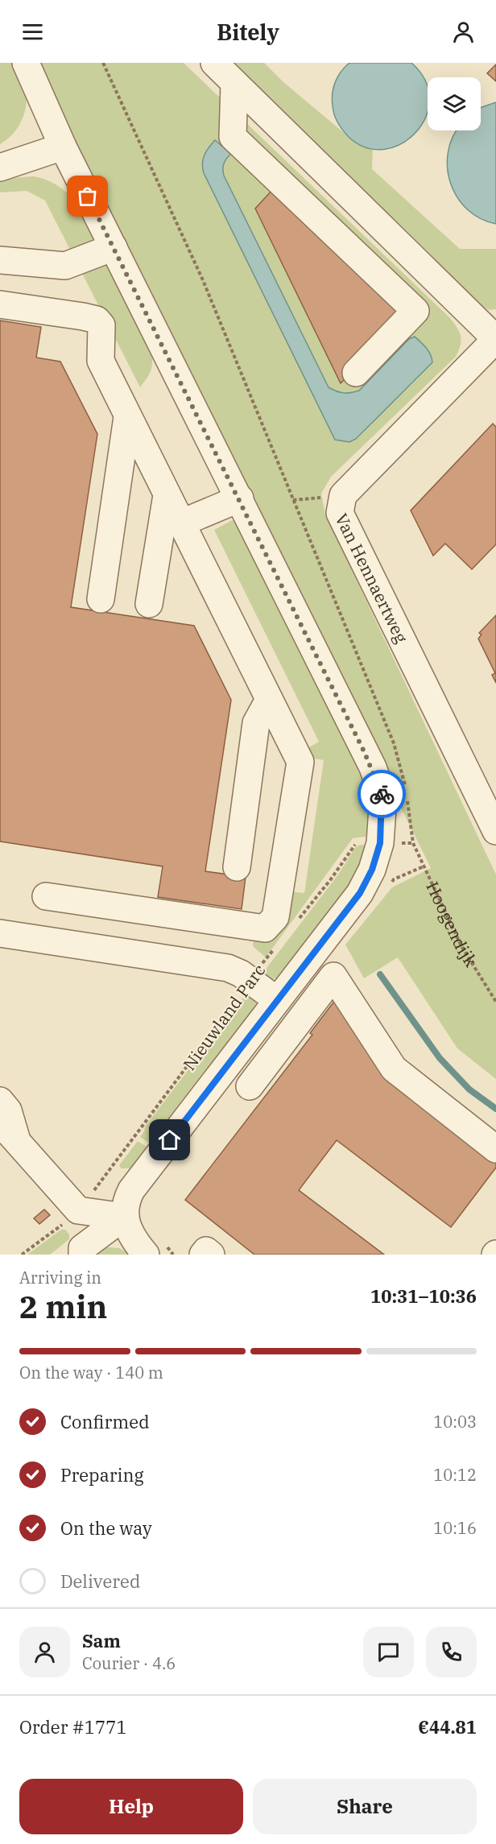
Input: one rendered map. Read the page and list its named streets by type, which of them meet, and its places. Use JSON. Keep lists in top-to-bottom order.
{
  "streets": {
    "street": ["Van Hennaertweg", "Nieuwland Parc"],
    "path": ["Hoogendijk"]
  },
  "crossings": [
    ["Hoogendijk", "Nieuwland Parc"]
  ],
  "page": {
    "header": "Bitely",
    "heading": ["2 min", "Arriving in", "10:31–10:36"],
    "panel": [
      "Sam",
      "Courier · 4.6",
      "Order #1771",
      "€44.81"
    ],
    "bar": "On the way · 140 m",
    "list": [
      ["Confirmed", "10:03"],
      ["Preparing", "10:12"],
      ["On the way", "10:16"],
      "Delivered"
    ],
    "buttons": ["Help", "Share"]
  }
}
